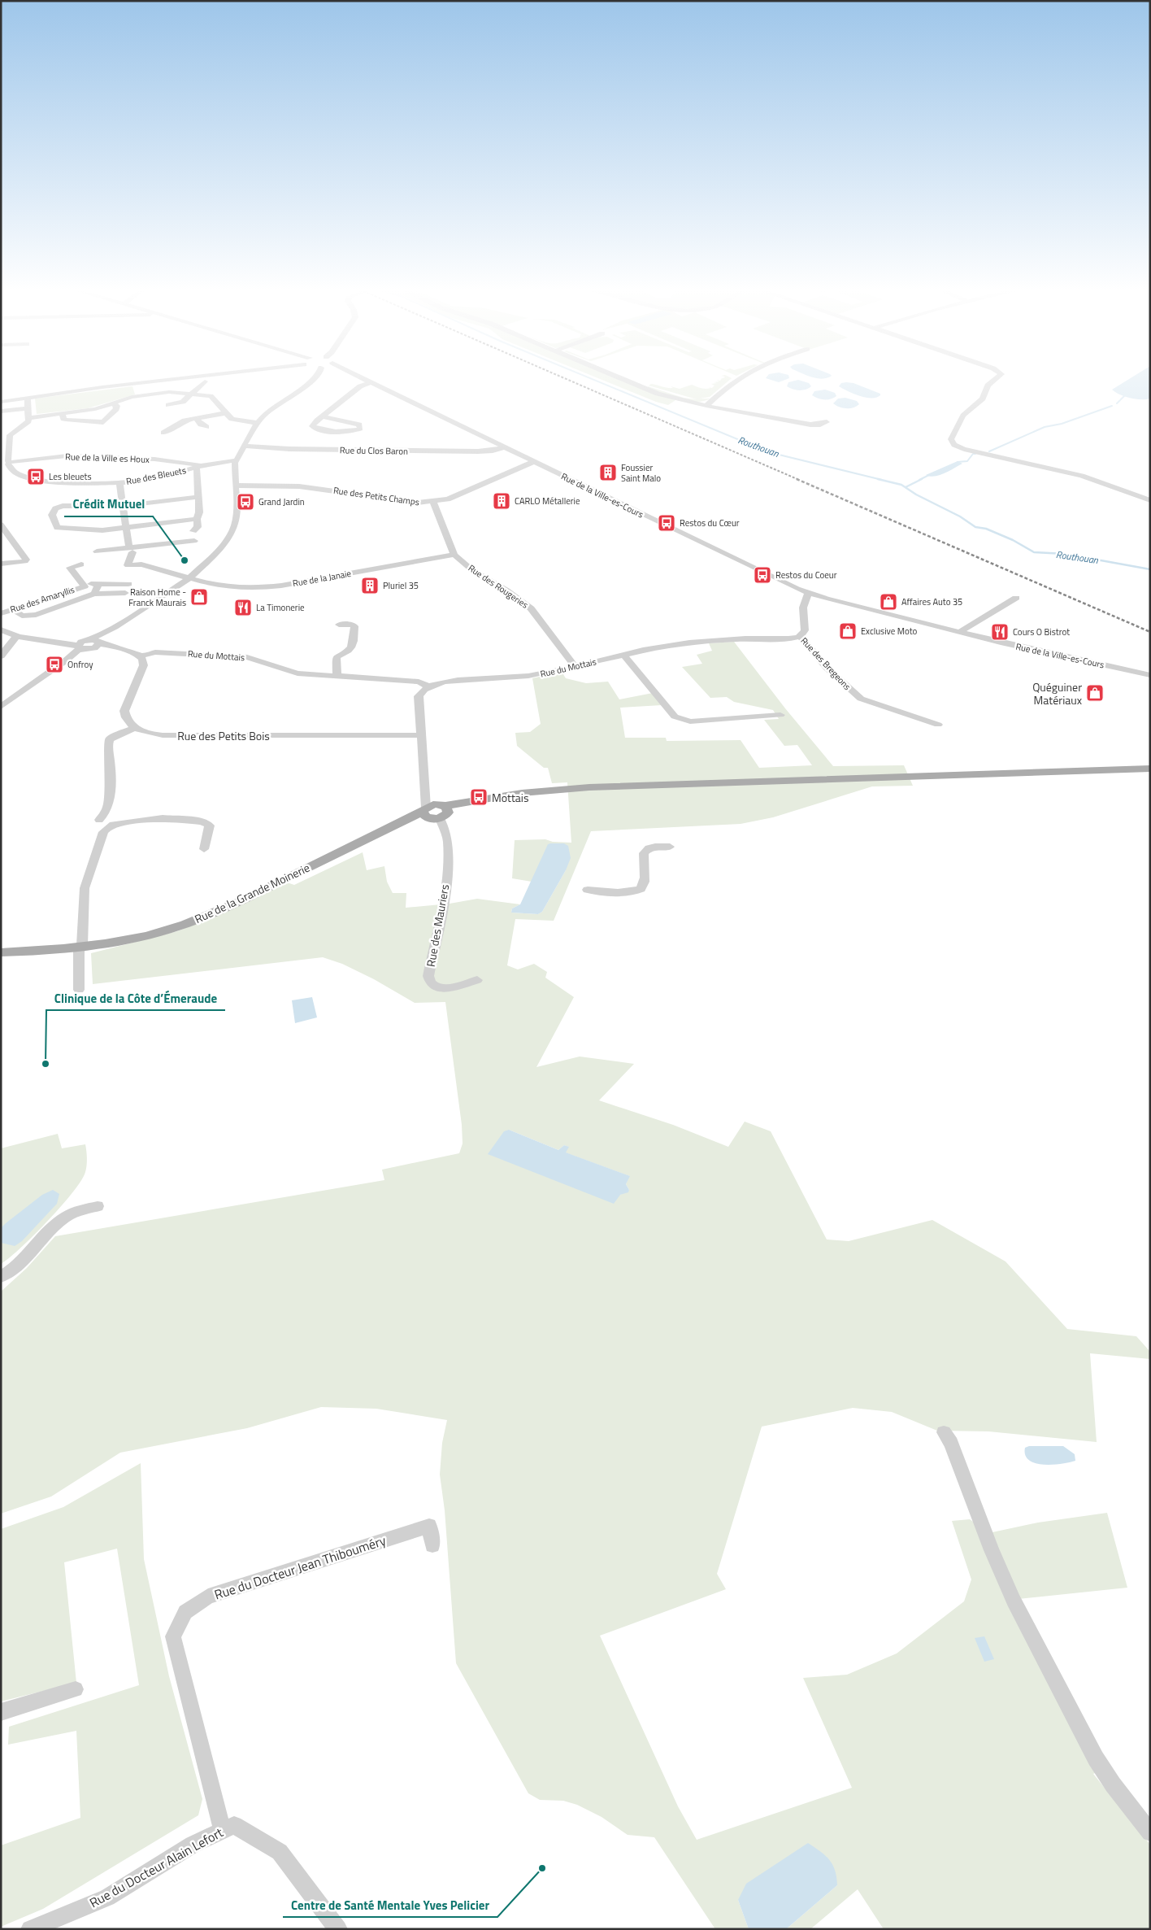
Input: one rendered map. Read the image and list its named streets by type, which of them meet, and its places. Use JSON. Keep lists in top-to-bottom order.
{
  "streets": {
    "main road": ["Rue de la Grande Moinerie"],
    "street": [
      "Rue du Clos Baron",
      "Rue de la Ville es Houx",
      "Rue des Bleuets",
      "Rue de la Ville-es-Cours",
      "Rue des Petits Champs",
      "Rue de la Janaie",
      "Rue des Rougeries",
      "Rue des Amaryllis",
      "Rue du Mottais",
      "Rue des Bregeons",
      "Rue des Petits Bois",
      "Rue des Mauriers",
      "Rue du Docteur Jean Thibouméry",
      "Rue du Docteur Alain Lefort"
    ]
  },
  "crossings": [
    ["Rue du Clos Baron", "Rue de la Ville-es-Cours"],
    ["Rue de la Ville es Houx", "Rue des Bleuets"],
    ["Rue de la Ville-es-Cours", "Rue des Petits Champs"],
    ["Rue de la Ville-es-Cours", "Rue des Bregeons"],
    ["Rue des Petits Champs", "Rue des Rougeries"],
    ["Rue de la Janaie", "Rue des Rougeries"],
    ["Rue des Rougeries", "Rue du Mottais"],
    ["Rue du Mottais", "Rue des Bregeons"],
    ["Rue du Mottais", "Rue des Mauriers"],
    ["Rue des Petits Bois", "Rue des Mauriers"],
    ["Rue de la Grande Moinerie", "Rue des Mauriers"],
    ["Rue du Docteur Jean Thibouméry", "Rue du Docteur Alain Lefort"]
  ],
  "water": ["Routhouan"],
  "places": {
    "building": ["Foussier Saint Malo", "CARLO Métallerie", "Pluriel 35"],
    "bus stop": [
      "Les bleuets",
      "Grand Jardin",
      "Restos du Cœur",
      "Restos du Coeur",
      "Onfroy",
      "Mottais"
    ],
    "other": ["Crédit Mutuel", "Clinique de la Côte d’Émeraude", "Centre de Santé Mentale Yves Pelicier"],
    "shop": [
      "Raison Home - Franck Maurais",
      "Affaires Auto 35",
      "Exclusive Moto",
      "Quéguiner Matériaux"
    ],
    "restaurant": ["La Timonerie", "Cours O Bistrot"]
  }
}
